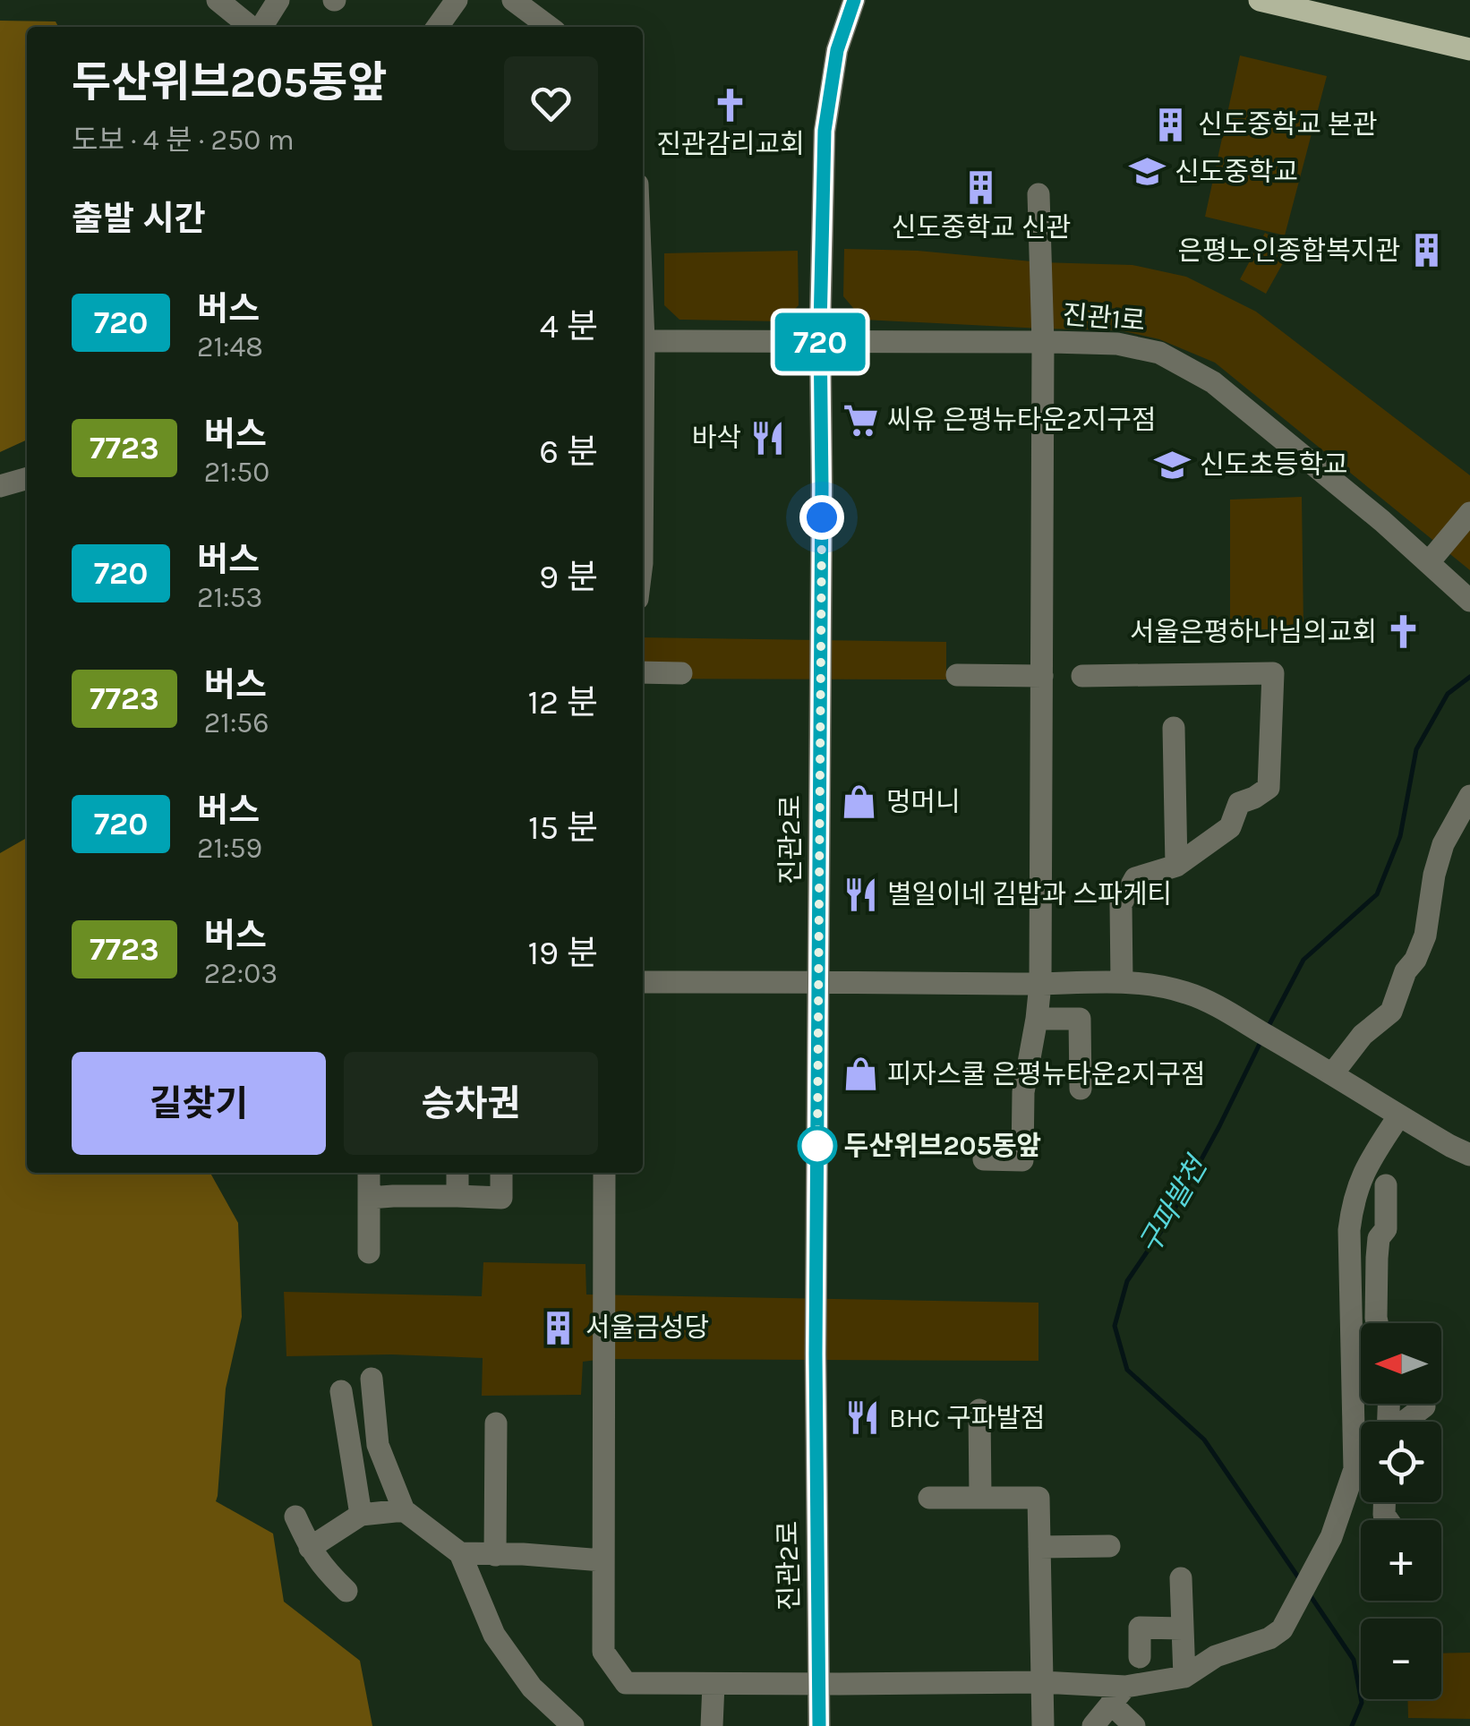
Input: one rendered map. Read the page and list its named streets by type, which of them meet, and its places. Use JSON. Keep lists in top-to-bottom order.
{
  "streets": {
    "street": ["진관1로", "진관2로"]
  },
  "crossings": [
    ["진관1로", "진관2로"]
  ],
  "water": ["구파발천"],
  "places": {
    "church": ["진관감리교회", "서울은평하나님의교회"],
    "building": [
      "신도중학교 본관",
      "신도중학교 신관",
      "은평노인종합복지관",
      "서울금성당"
    ],
    "school or university": ["신도중학교", "신도초등학교"],
    "supermarket": ["씨유 은평뉴타운2지구점"],
    "restaurant": ["바삭", "별일이네 김밥과 스파게티", "BHC 구파발점"],
    "shop": ["멍머니", "피자스쿨 은평뉴타운2지구점"],
    "other": ["두산위브205동앞"]
  },
  "lines": ["bus line 720"],
  "north": "left",
  "page": {
    "on_map": "720",
    "heading": [
      ["두산위브205동앞", "도보 · 4 분 · 250 m"],
      "출발 시간"
    ],
    "list": [
      {
        "mark": "720",
        "name": "버스",
        "note": "21:48",
        "value": "4 분"
      },
      {
        "mark": "7723",
        "name": "버스",
        "note": "21:50",
        "value": "6 분"
      },
      {
        "mark": "720",
        "name": "버스",
        "note": "21:53",
        "value": "9 분"
      },
      {
        "mark": "7723",
        "name": "버스",
        "note": "21:56",
        "value": "12 분"
      },
      {
        "mark": "720",
        "name": "버스",
        "note": "21:59",
        "value": "15 분"
      },
      {
        "mark": "7723",
        "name": "버스",
        "note": "22:03",
        "value": "19 분"
      }
    ],
    "buttons": ["길찾기", "승차권"],
    "map_buttons": ["+", "−"]
  }
}
